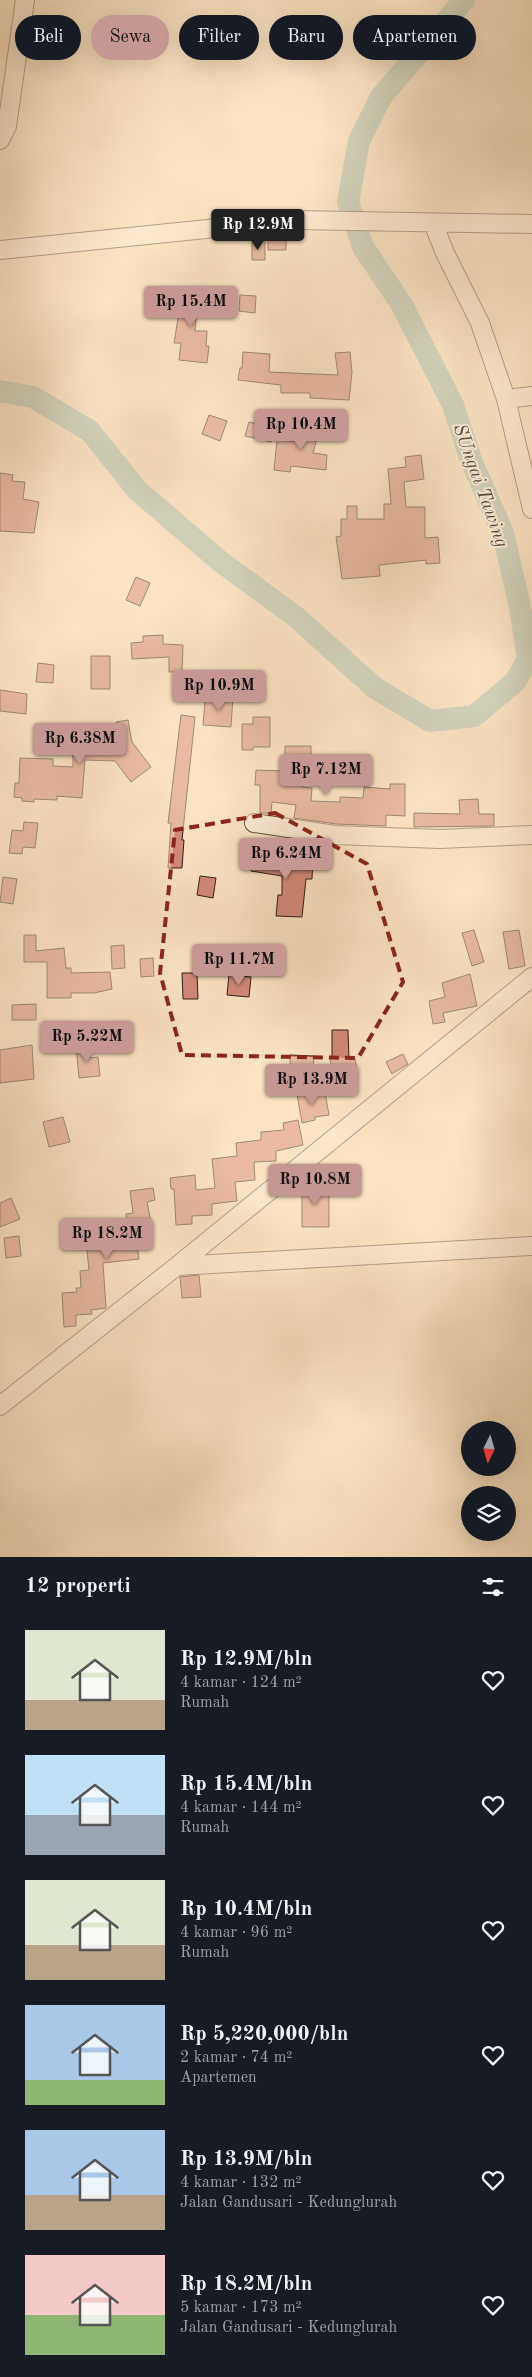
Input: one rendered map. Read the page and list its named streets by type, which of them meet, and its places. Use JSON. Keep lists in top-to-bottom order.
{
  "water": ["SUngai Tawing"],
  "north": "bottom",
  "page": {
    "chip": [
      "Beli",
      "Sewa",
      "Filter",
      "Baru",
      "Apartemen"
    ],
    "price": [
      "Rp 12.9M",
      "Rp 15.4M",
      "Rp 10.4M",
      "Rp 10.9M",
      "Rp 6.38M",
      "Rp 7.12M",
      "Rp 6.24M",
      "Rp 11.7M",
      "Rp 5.22M",
      "Rp 13.9M",
      "Rp 10.8M",
      "Rp 18.2M"
    ],
    "heading": "12 properti",
    "list": [
      {
        "name": "Rp 12.9M/bln",
        "note": "4 kamar · 124 m² · Rumah"
      },
      {
        "name": "Rp 15.4M/bln",
        "note": "4 kamar · 144 m² · Rumah"
      },
      {
        "name": "Rp 10.4M/bln",
        "note": "4 kamar · 96 m² · Rumah"
      },
      {
        "name": "Rp 5,220,000/bln",
        "note": "2 kamar · 74 m² · Apartemen"
      },
      {
        "name": "Rp 13.9M/bln",
        "note": "4 kamar · 132 m² · Jalan Gandusari - Kedunglurah"
      },
      {
        "name": "Rp 18.2M/bln",
        "note": "5 kamar · 173 m² · Jalan Gandusari - Kedunglurah"
      }
    ]
  }
}
